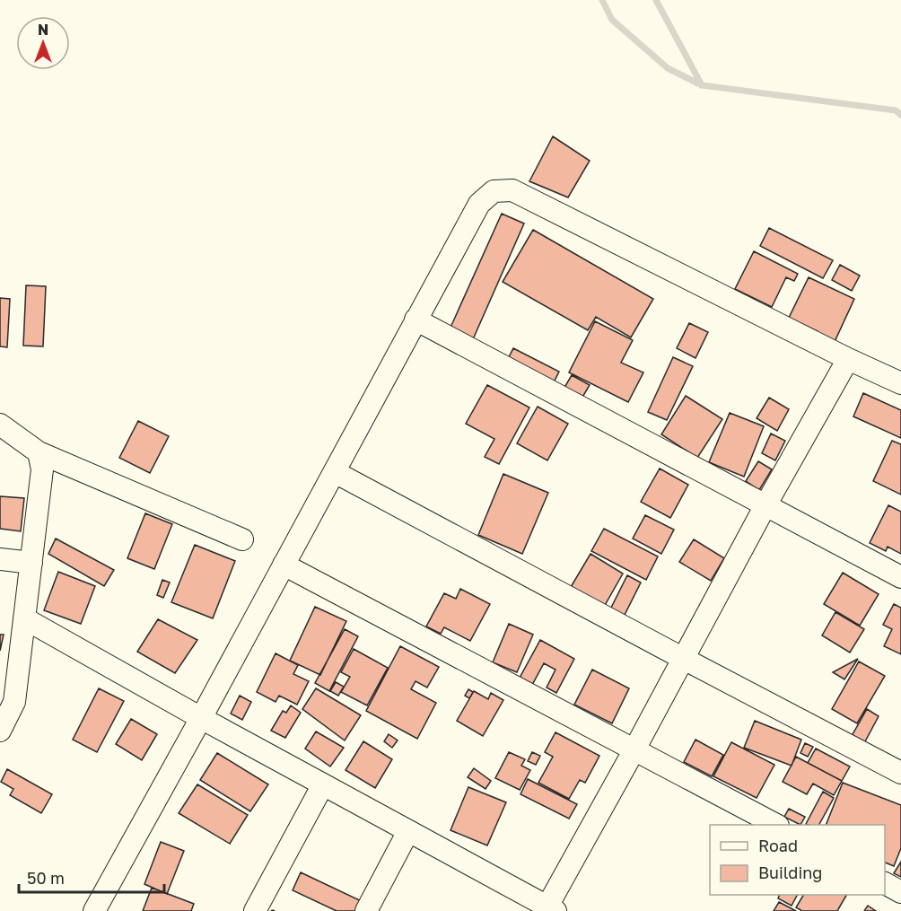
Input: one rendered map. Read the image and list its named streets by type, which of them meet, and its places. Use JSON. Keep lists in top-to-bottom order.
{
  "legend": ["Road", "Building"],
  "scale_bar": "50 m",
  "north": "top"
}
